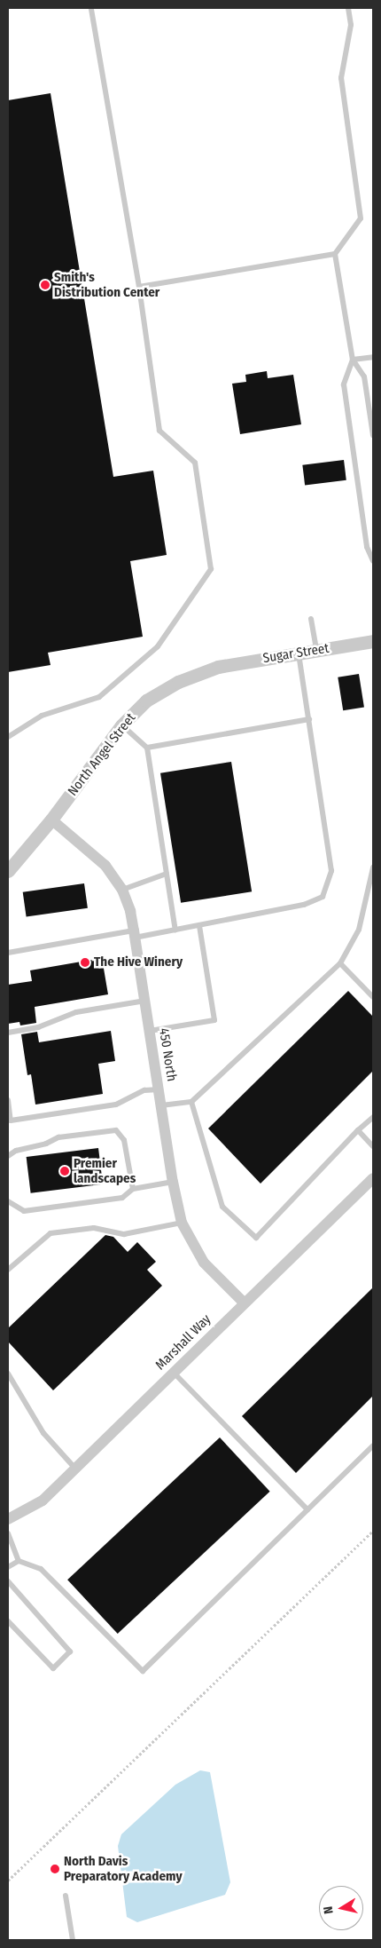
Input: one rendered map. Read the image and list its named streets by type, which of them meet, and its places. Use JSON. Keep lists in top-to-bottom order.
{
  "streets": {
    "street": [
      "Sugar Street",
      "North Angel Street",
      "450 North",
      "Marshall Way"
    ]
  },
  "crossings": [
    ["Sugar Street", "North Angel Street"],
    ["North Angel Street", "450 North"],
    ["450 North", "Marshall Way"]
  ],
  "places": [
    "Smith's Distribution Center",
    "The Hive Winery",
    "Premier landscapes",
    "North Davis Preparatory Academy"
  ],
  "north": "left"
}
